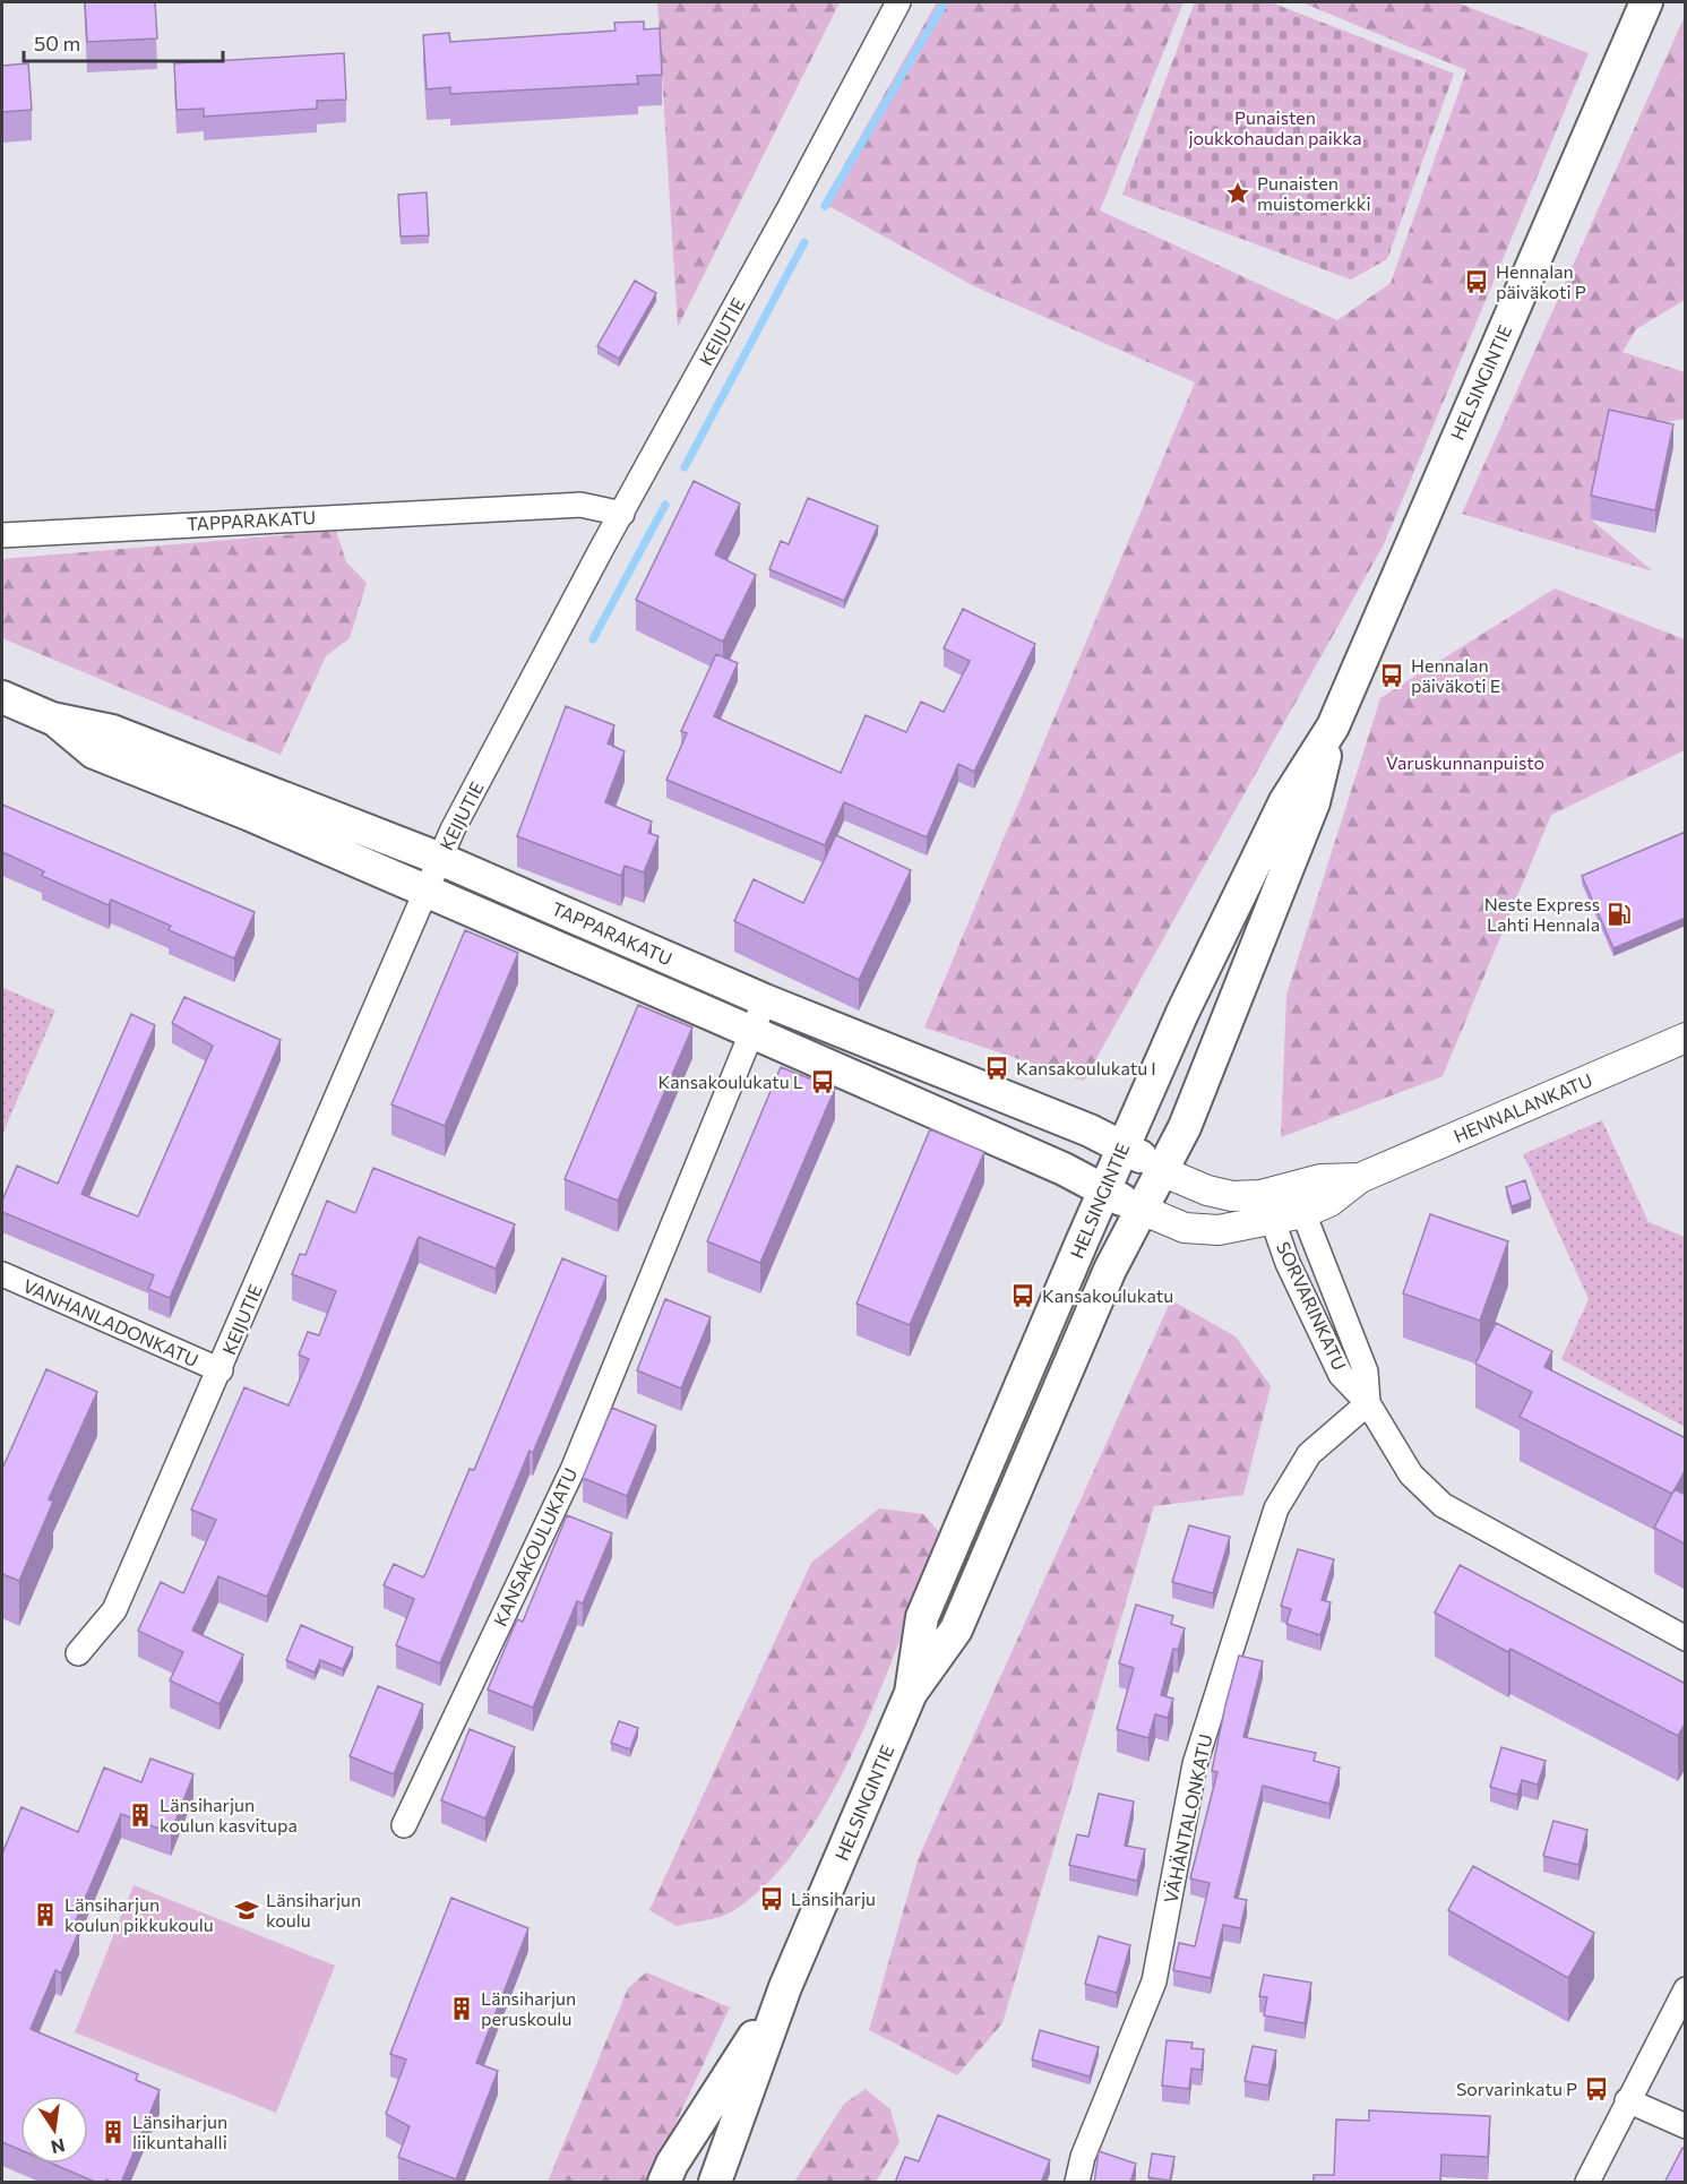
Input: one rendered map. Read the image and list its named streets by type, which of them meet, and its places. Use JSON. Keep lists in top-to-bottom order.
{
  "streets": {
    "main road": ["HELSINGINTIE", "TAPPARAKATU", "HENNALANKATU"],
    "street": [
      "KEIJUTIE",
      "SORVARINKATU",
      "VANHANLADONKATU",
      "KANSAKOULUKATU",
      "VÄHÄNTALONKATU"
    ]
  },
  "crossings": [
    ["KEIJUTIE", "TAPPARAKATU"],
    ["KEIJUTIE", "VANHANLADONKATU"],
    ["HELSINGINTIE", "TAPPARAKATU"],
    ["HELSINGINTIE", "HENNALANKATU"],
    ["TAPPARAKATU", "HENNALANKATU"],
    ["TAPPARAKATU", "KANSAKOULUKATU"],
    ["HENNALANKATU", "SORVARINKATU"],
    ["SORVARINKATU", "VÄHÄNTALONKATU"]
  ],
  "parks": ["Punaisten joukkohaudan paikka", "Varuskunnanpuisto"],
  "places": {
    "place": ["Punaisten muistomerkki"],
    "bus stop": [
      "Hennalan päiväkoti P",
      "Hennalan päiväkoti E",
      "Kansakoulukatu I",
      "Kansakoulukatu L",
      "Kansakoulukatu",
      "Länsiharju",
      "Sorvarinkatu P"
    ],
    "fuel station": ["Neste Express Lahti Hennala"],
    "building": [
      "Länsiharjun koulun kasvitupa",
      "Länsiharjun koulun pikkukoulu",
      "Länsiharjun peruskoulu",
      "Länsiharjun liikuntahalli"
    ],
    "school or university": ["Länsiharjun koulu"]
  },
  "scale_bar": "50 m",
  "north": "bottom"
}
